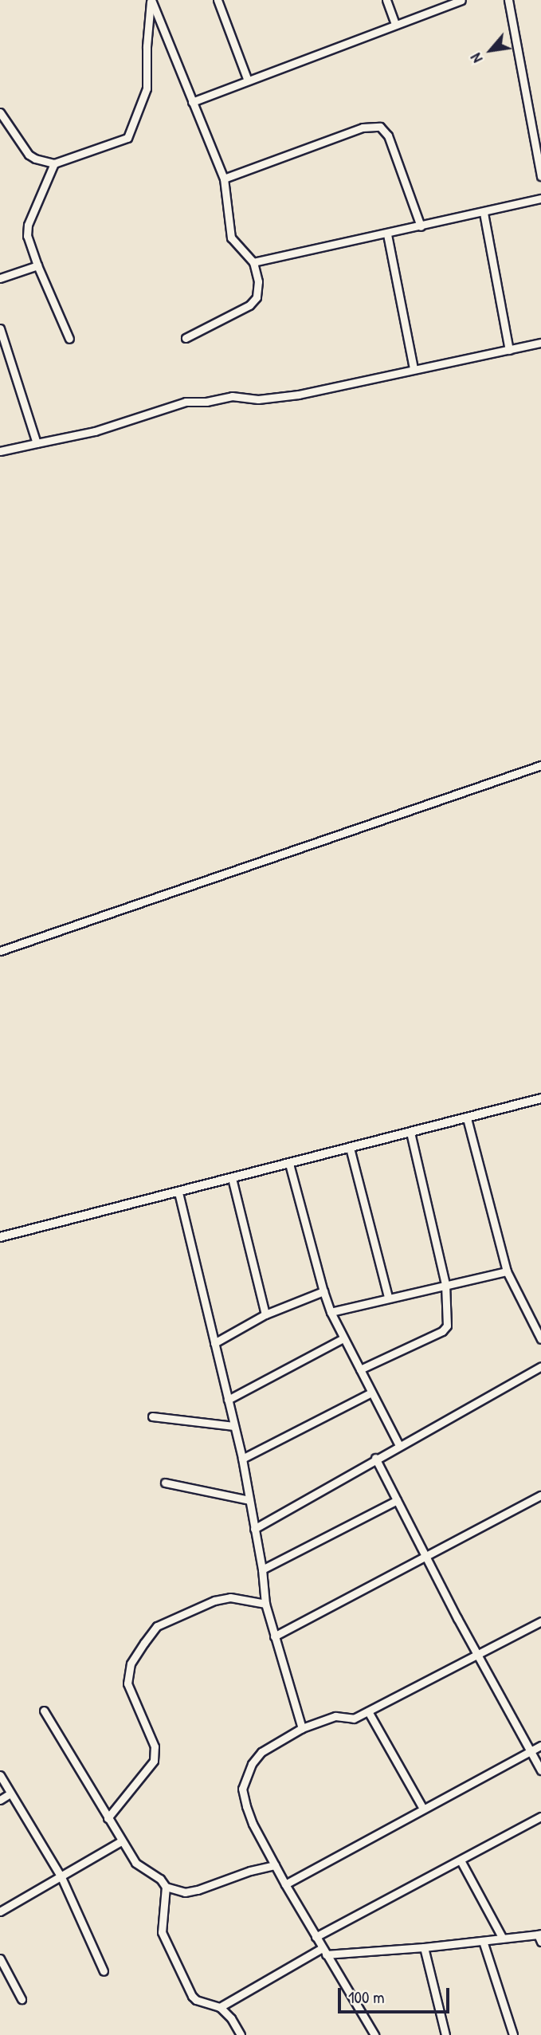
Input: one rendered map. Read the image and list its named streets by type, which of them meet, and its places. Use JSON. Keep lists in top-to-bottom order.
{
  "scale_bar": "100 m",
  "north": "bottom left"
}
